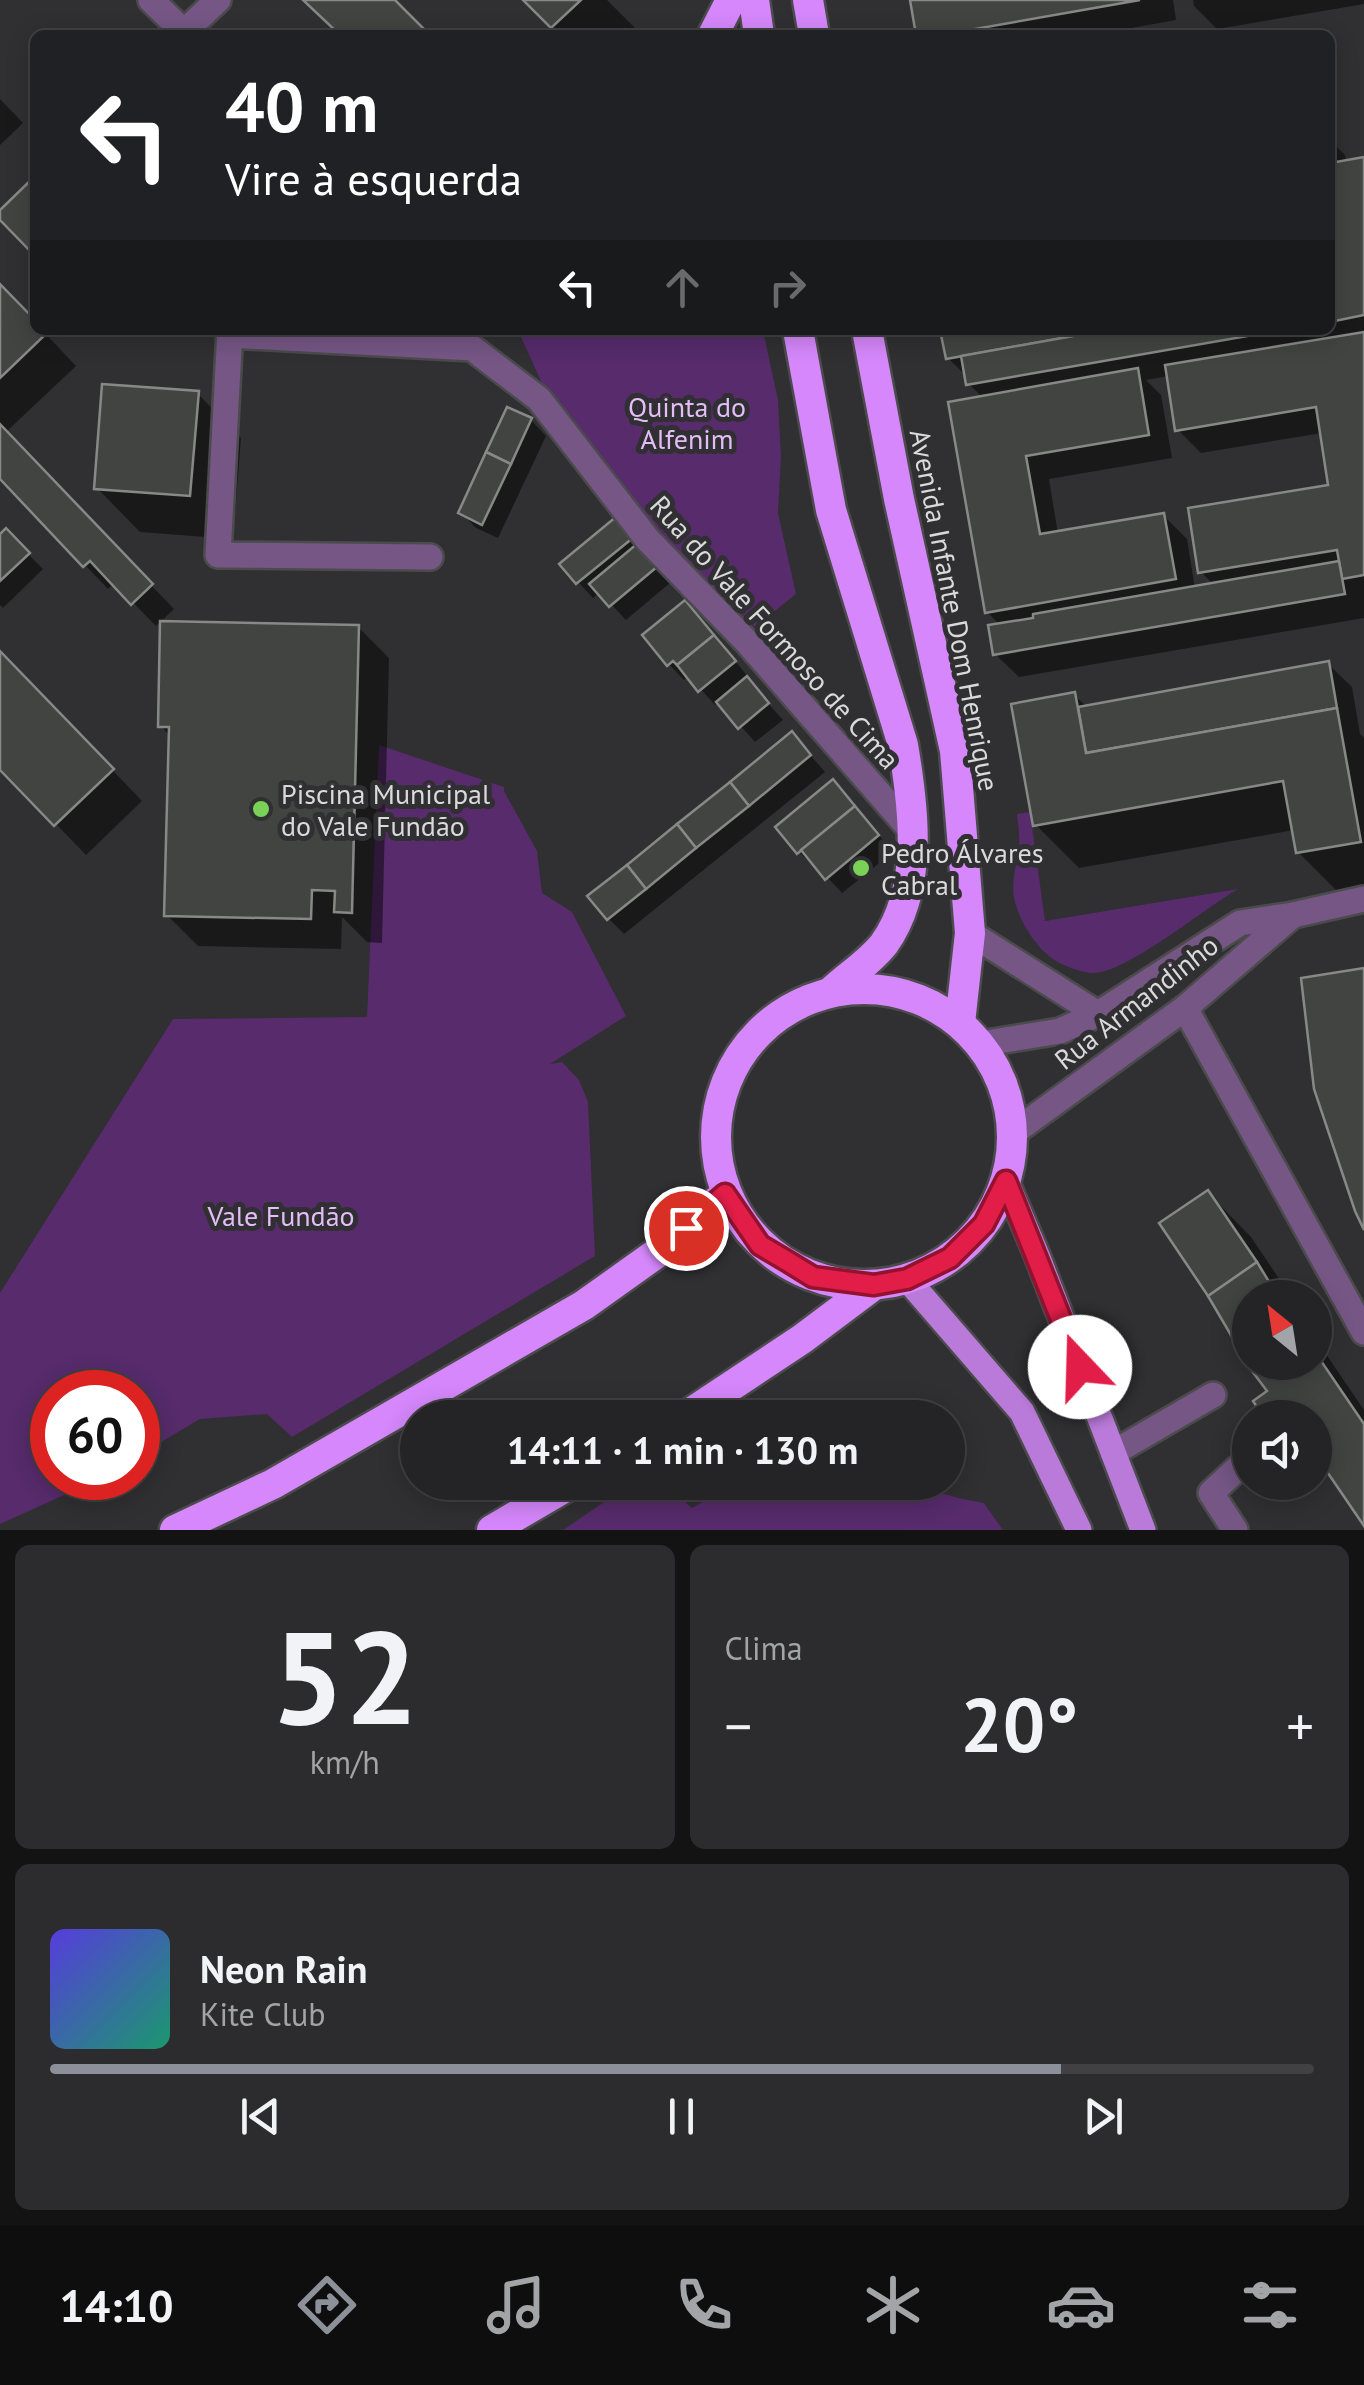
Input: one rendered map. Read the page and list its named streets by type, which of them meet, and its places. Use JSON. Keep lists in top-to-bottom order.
{
  "streets": {
    "highway": ["Avenida Infante Dom Henrique"],
    "street": ["Rua do Vale Formoso de Cima", "Rua Armandinho"]
  },
  "crossings": [
    ["Avenida Infante Dom Henrique", "Rua Armandinho"]
  ],
  "parks": ["Quinta do Alfenim", "Vale Fundão"],
  "places": ["Piscina Municipal do Vale Fundão", "Pedro Álvares Cabral"],
  "north": "top left",
  "page": {
    "turn": ["40 m", "Vire à esquerda"],
    "limit": "60",
    "trip": "14:11 · 1 min · 130 m",
    "tile": [
      ["52", "km/h"],
      "Clima"
    ],
    "heat": ["−", "20°", "+"],
    "song": ["Neon Rain", "Kite Club"],
    "tabs": "14:10"
  }
}
